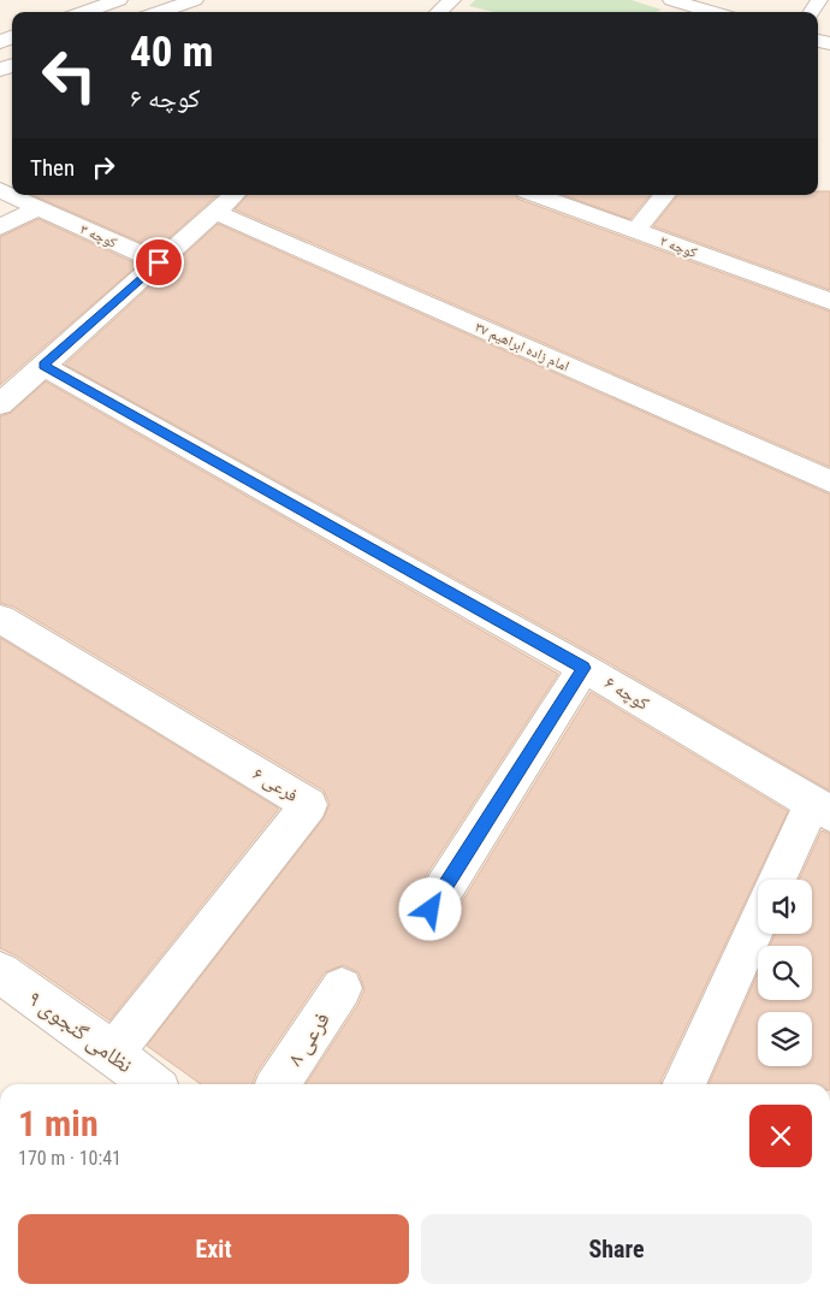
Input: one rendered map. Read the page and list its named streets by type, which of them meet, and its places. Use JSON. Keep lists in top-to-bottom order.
{
  "streets": {
    "street": [
      "کوچه ۳",
      "کوچه ۲",
      "امام زاده ابراهیم ۳۷",
      "کوچه ۶",
      "فرعی ۶",
      "نظامی گنجوی ۹",
      "فرعی ۸"
    ]
  },
  "crossings": [
    ["فرعی ۶", "نظامی گنجوی ۹"]
  ],
  "page": {
    "turn": ["40 m", "کوچه ۶"],
    "then": "Then",
    "heading": ["1 min", "170 m · 10:41"],
    "buttons": ["Exit", "Share"]
  }
}
